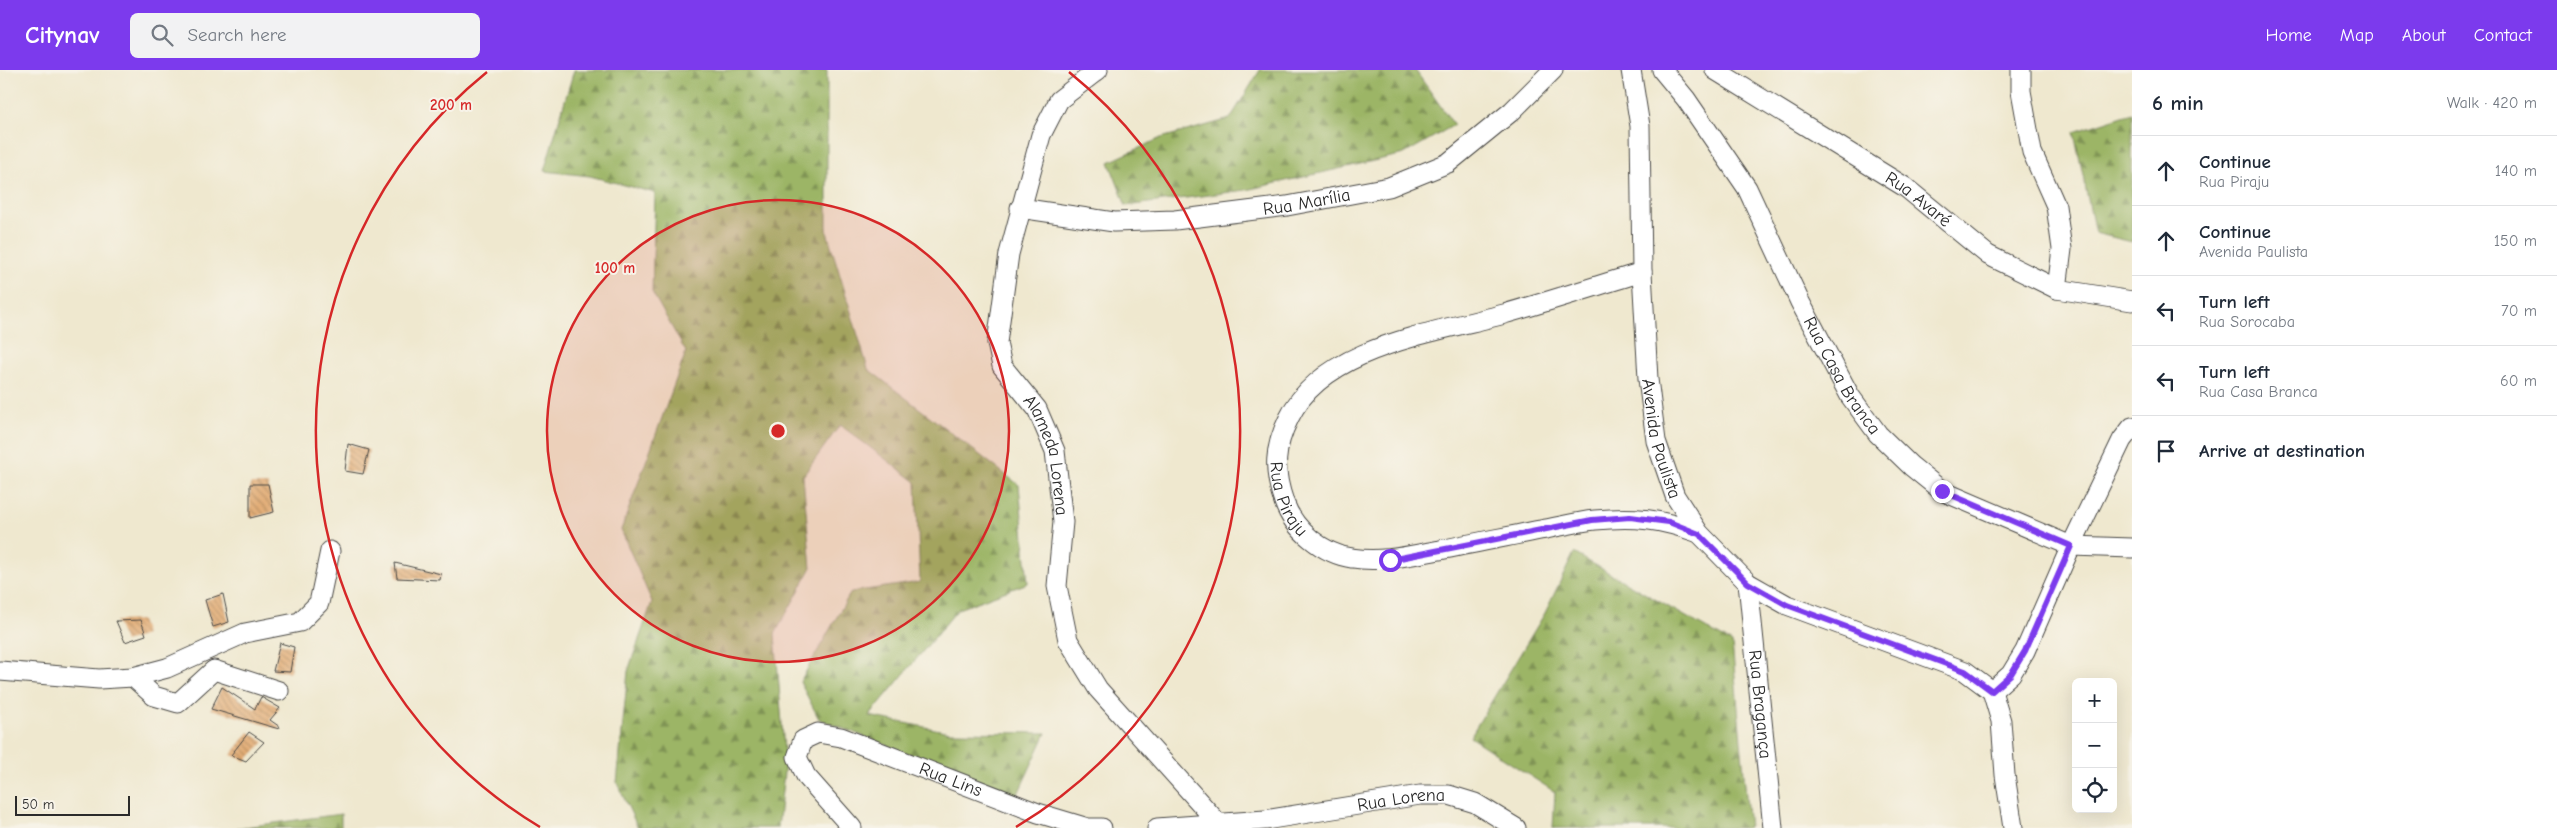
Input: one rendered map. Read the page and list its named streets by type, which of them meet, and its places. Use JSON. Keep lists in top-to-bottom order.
{
  "streets": {
    "street": [
      "Rua Avaré",
      "Rua Marília",
      "Rua Casa Branca",
      "Avenida Paulista",
      "Alameda Lorena",
      "Rua Piraju",
      "Rua Bragança",
      "Rua Lins",
      "Rua Lorena"
    ]
  },
  "crossings": [
    ["Rua Marília", "Alameda Lorena"],
    ["Avenida Paulista", "Rua Piraju"],
    ["Avenida Paulista", "Rua Bragança"],
    ["Alameda Lorena", "Rua Lorena"]
  ],
  "scale_bar": "50 m",
  "page": {
    "header": "Citynav",
    "search": "Search here",
    "nav": [
      "Home",
      "Map",
      "About",
      "Contact"
    ],
    "heading": ["6 min", "Walk · 420 m"],
    "list": [
      ["Continue", "Rua Piraju", "140 m"],
      ["Continue", "Avenida Paulista", "150 m"],
      ["Turn left", "Rua Sorocaba", "70 m"],
      ["Turn left", "Rua Casa Branca", "60 m"],
      "Arrive at destination"
    ],
    "map_buttons": ["+", "−"],
    "scale": "50 m"
  },
  "rings": ["200 m", "100 m"]
}
